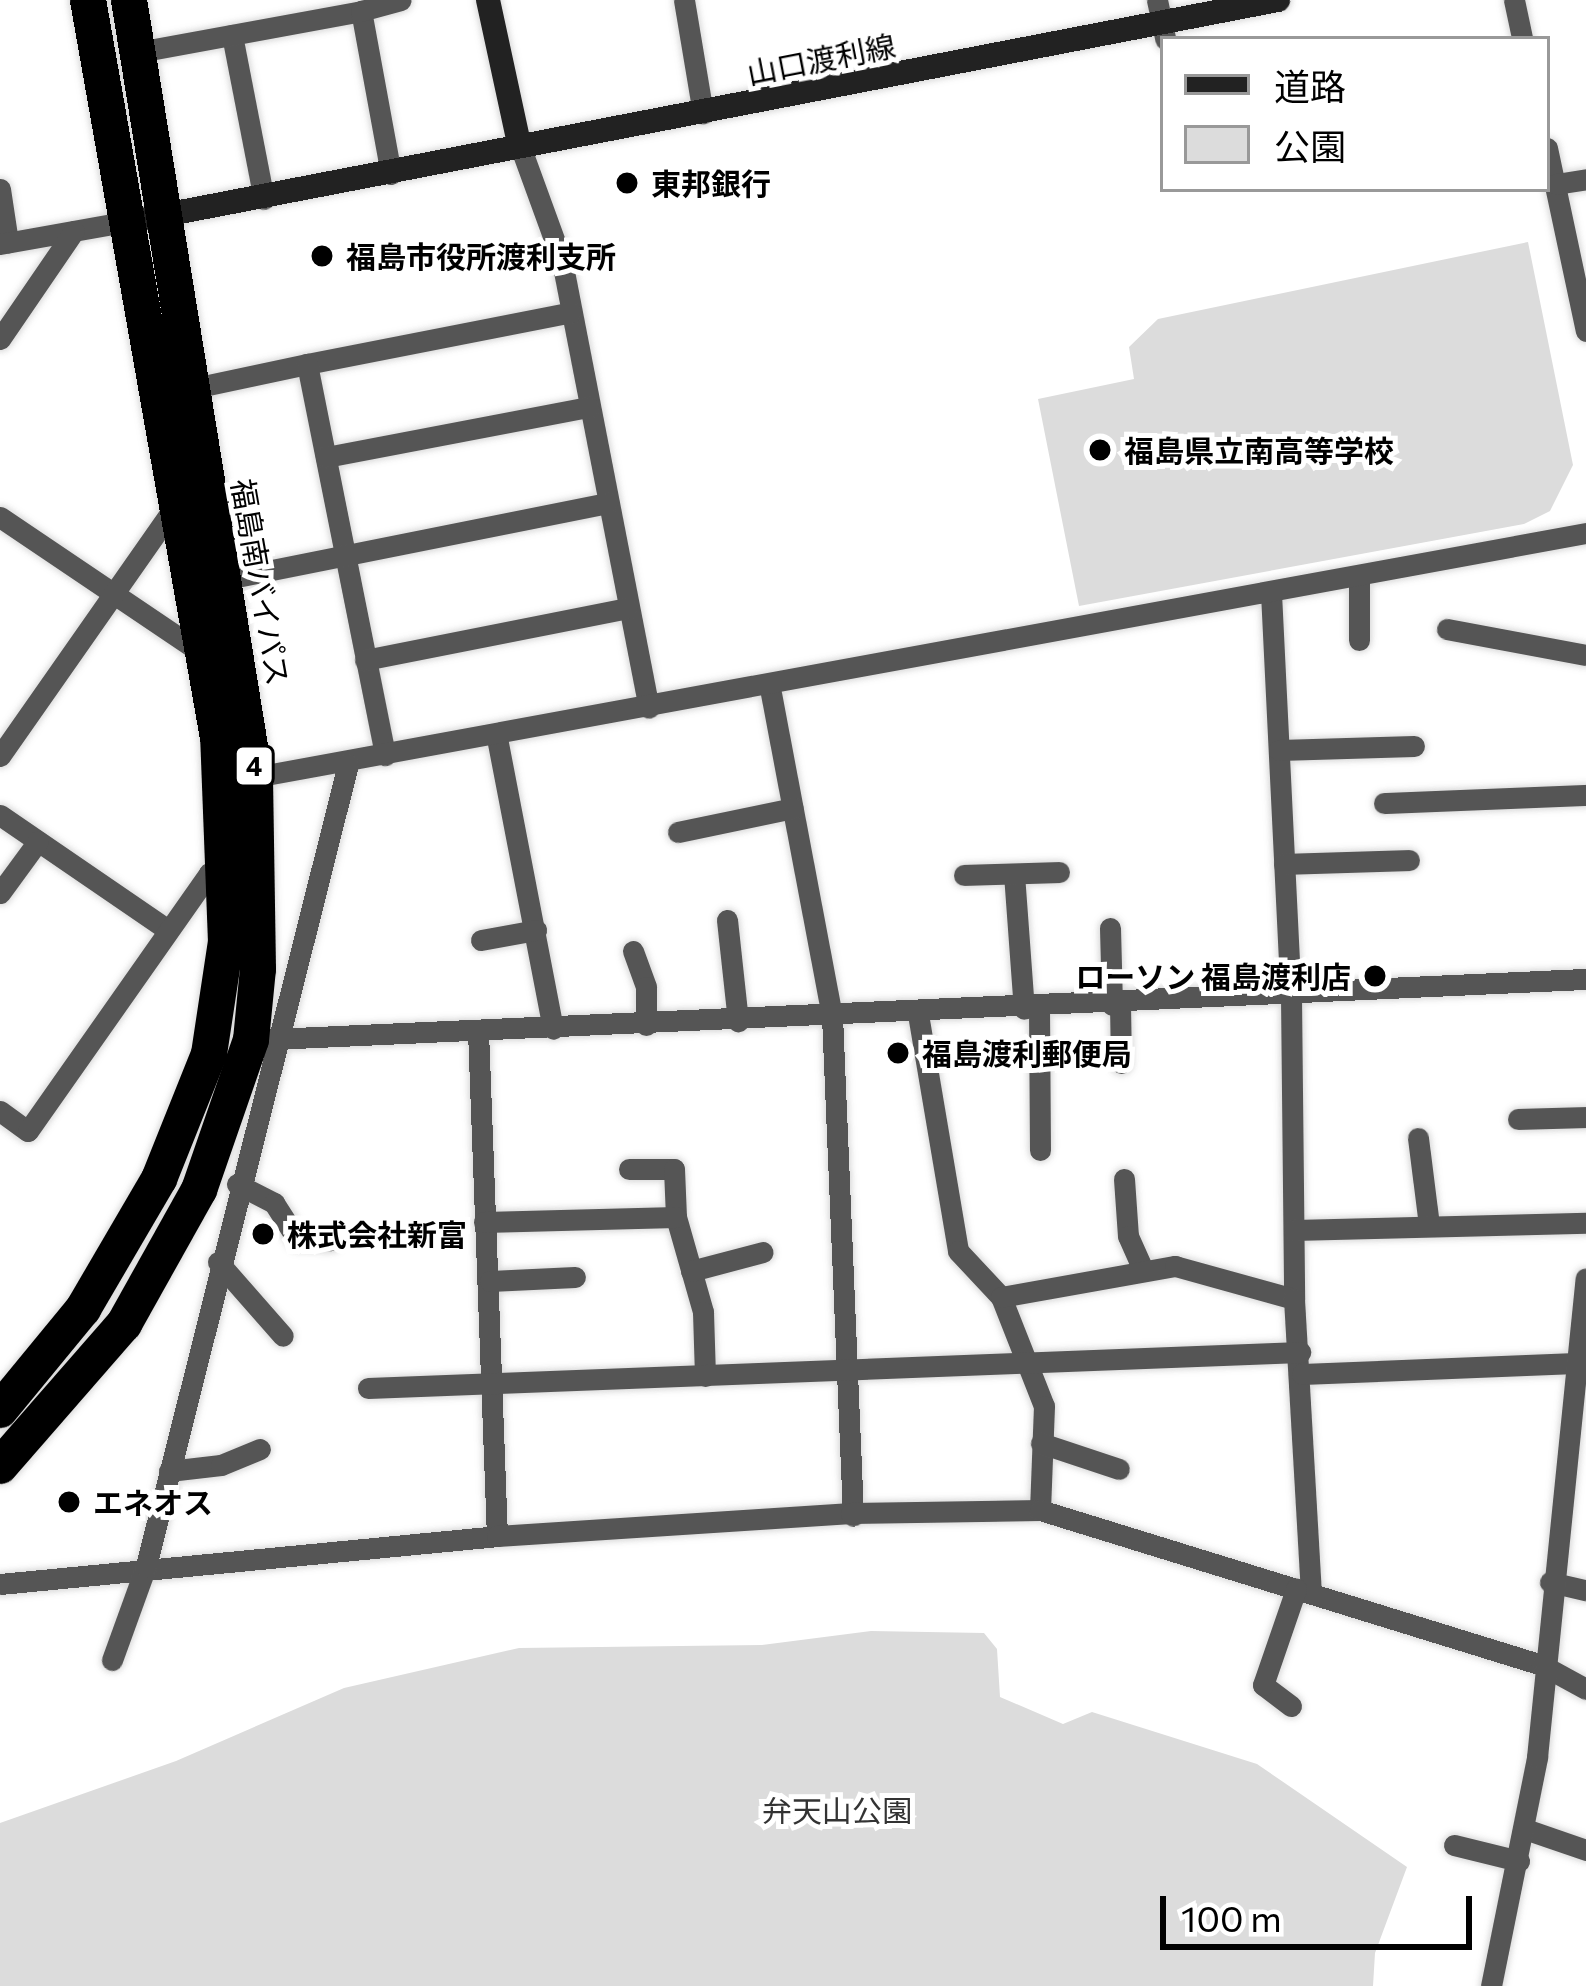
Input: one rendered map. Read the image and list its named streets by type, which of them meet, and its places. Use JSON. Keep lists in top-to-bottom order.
{
  "streets": {
    "highway": ["福島南バイパス", "4"],
    "main road": ["山口渡利線"]
  },
  "crossings": [
    ["山口渡利線", "福島南バイパス"]
  ],
  "parks": ["弁天山公園"],
  "places": [
    "東邦銀行",
    "福島市役所渡利支所",
    "福島県立南高等学校",
    "ローソン 福島渡利店",
    "福島渡利郵便局",
    "株式会社新富",
    "エネオス"
  ],
  "legend": ["道路", "公園"],
  "scale_bar": "100 m"
}
